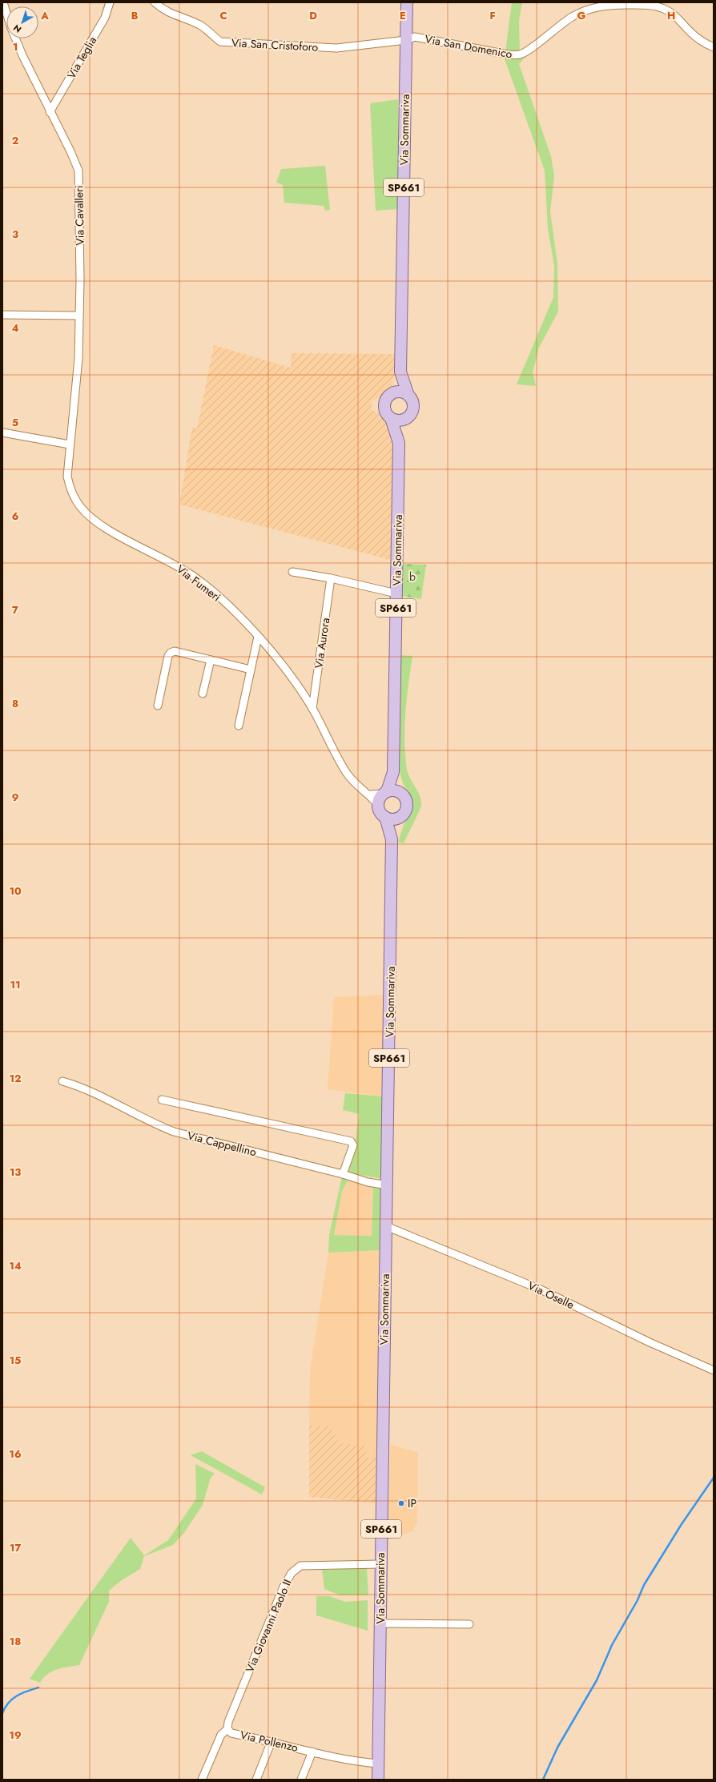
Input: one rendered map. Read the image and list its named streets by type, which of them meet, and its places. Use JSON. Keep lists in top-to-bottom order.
{
  "streets": {
    "main road": ["Via Sommariva", "SP661"],
    "street": [
      "Via San Cristoforo",
      "Via San Domenico",
      "Via Teglia",
      "Via Cavalleri",
      "Via Fumeri",
      "Via Aurora",
      "Via Cappellino",
      "Via Oselle",
      "Via Giovanni Paolo II",
      "Via Pollenzo"
    ]
  },
  "crossings": [
    ["Via San Cristoforo", "Via San Domenico"],
    ["Via San Cristoforo", "Via Sommariva"],
    ["Via San Domenico", "Via Sommariva"],
    ["Via Teglia", "Via Cavalleri"],
    ["Via Sommariva", "Via Fumeri"],
    ["Via Sommariva", "Via Cappellino"],
    ["Via Sommariva", "Via Oselle"],
    ["Via Sommariva", "Via Giovanni Paolo II"],
    ["Via Sommariva", "Via Pollenzo"],
    ["Via Cavalleri", "Via Fumeri"],
    ["Via Fumeri", "Via Aurora"],
    ["Via Giovanni Paolo II", "Via Pollenzo"]
  ],
  "parks": ["b"],
  "places": ["IP"],
  "north": "bottom left",
  "grid": {
    "columns": [
      "A",
      "B",
      "C",
      "D",
      "E",
      "F",
      "G",
      "H"
    ],
    "rows": [
      "1",
      "2",
      "3",
      "4",
      "5",
      "6",
      "7",
      "8",
      "9",
      "10",
      "11",
      "12",
      "13",
      "14",
      "15",
      "16",
      "17",
      "18",
      "19"
    ]
  }
}
